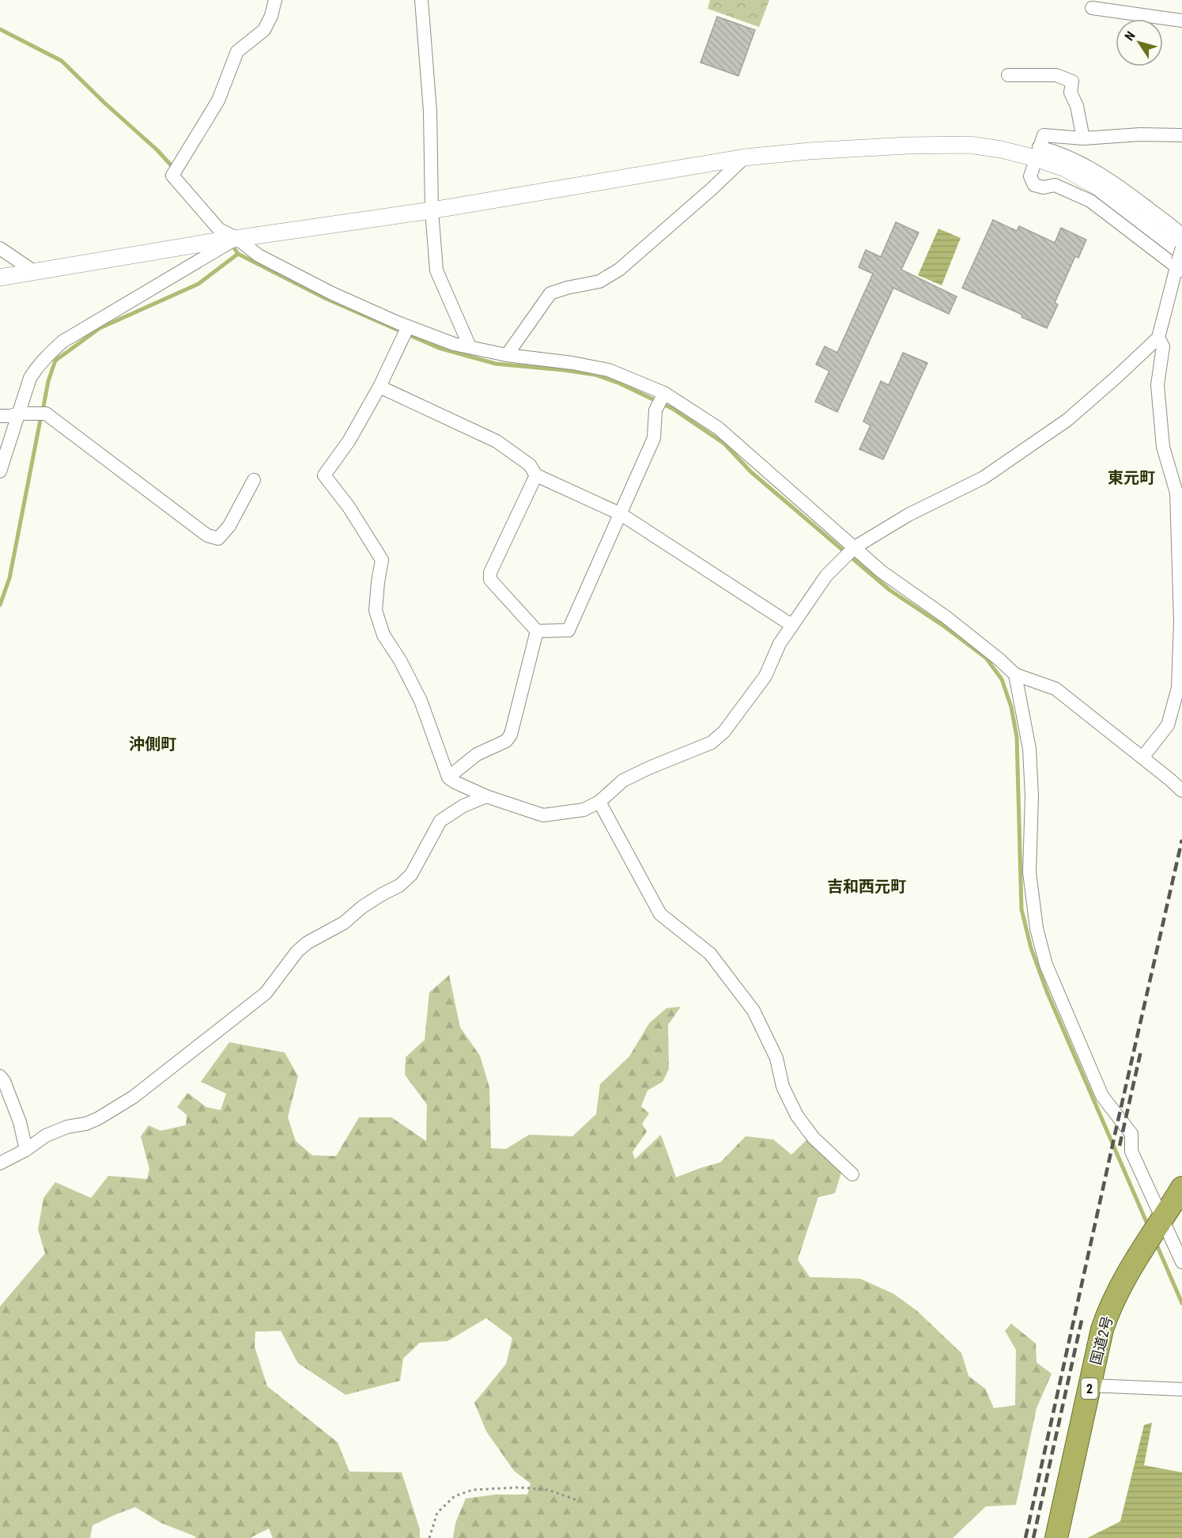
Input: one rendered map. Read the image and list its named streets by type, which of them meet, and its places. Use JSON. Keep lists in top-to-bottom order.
{
  "streets": {
    "highway": ["国道2号", "2"]
  },
  "districts": ["東元町", "沖側町", "吉和西元町"],
  "north": "top left"
}
